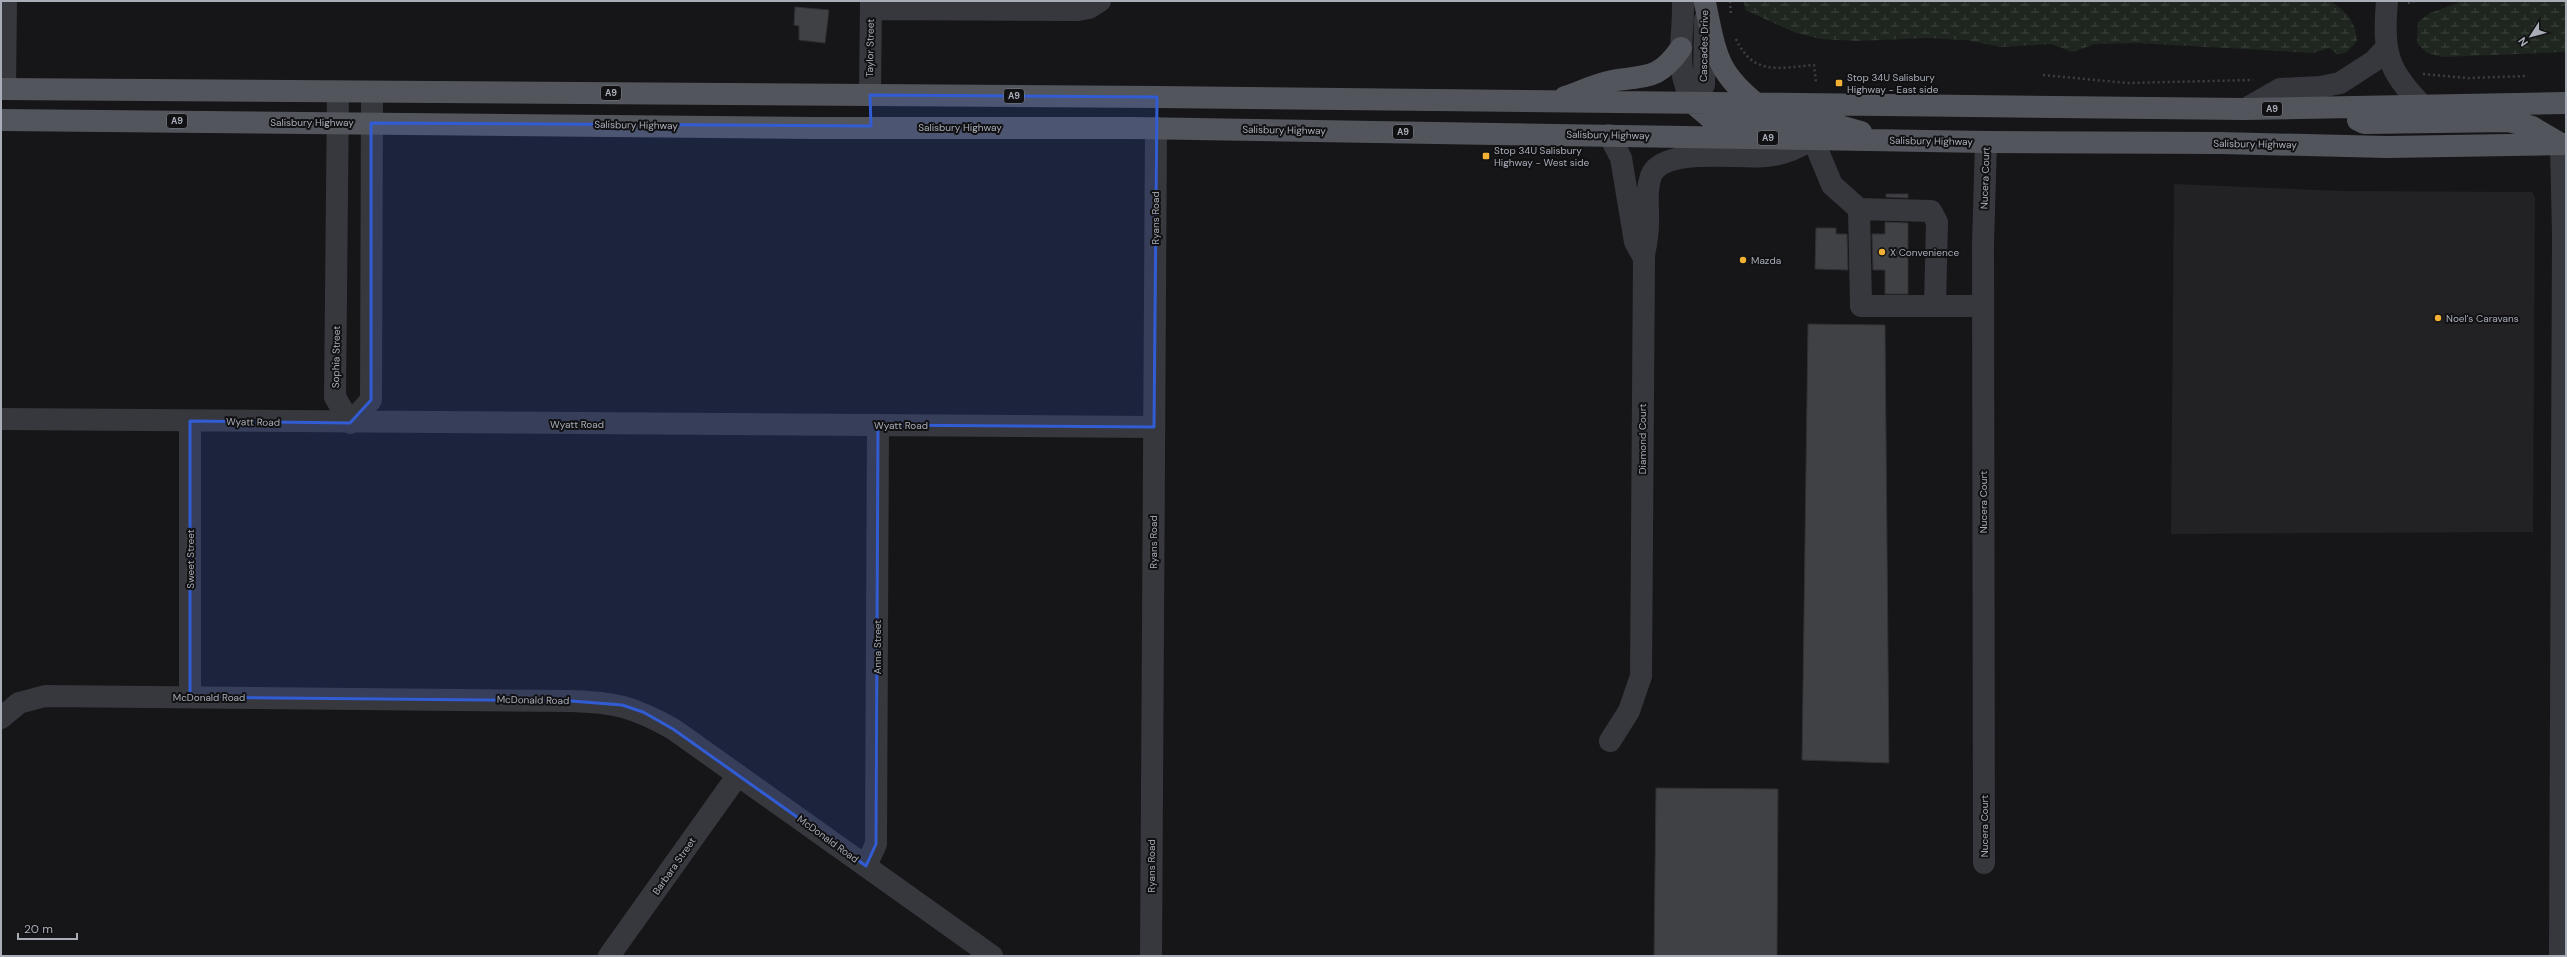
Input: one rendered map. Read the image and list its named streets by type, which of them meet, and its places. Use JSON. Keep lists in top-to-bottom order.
{
  "streets": {
    "main road": ["A9", "Salisbury Highway"],
    "street": [
      "Cascades Drive",
      "Taylor Street",
      "Nucera Court",
      "Ryans Road",
      "Sophia Street",
      "Wyatt Road",
      "Diamond Court",
      "Sweet Street",
      "Anna Street",
      "McDonald Road",
      "Barbara Street"
    ]
  },
  "crossings": [
    ["Cascades Drive", "A9"],
    ["Taylor Street", "A9"],
    ["A9", "Sophia Street"],
    ["Salisbury Highway", "Nucera Court"],
    ["Salisbury Highway", "Ryans Road"],
    ["Salisbury Highway", "Sophia Street"],
    ["Salisbury Highway", "Diamond Court"],
    ["Ryans Road", "Wyatt Road"],
    ["Sophia Street", "Wyatt Road"],
    ["Wyatt Road", "Sweet Street"],
    ["Wyatt Road", "Anna Street"],
    ["Sweet Street", "McDonald Road"],
    ["Anna Street", "McDonald Road"],
    ["McDonald Road", "Barbara Street"]
  ],
  "places": {
    "transit": ["Stop 34U Salisbury Highway - East side", "Stop 34U Salisbury Highway - West side"],
    "other": ["X Convenience", "Mazda", "Noel's Caravans"]
  },
  "scale_bar": "20 m",
  "north": "bottom left"
}
